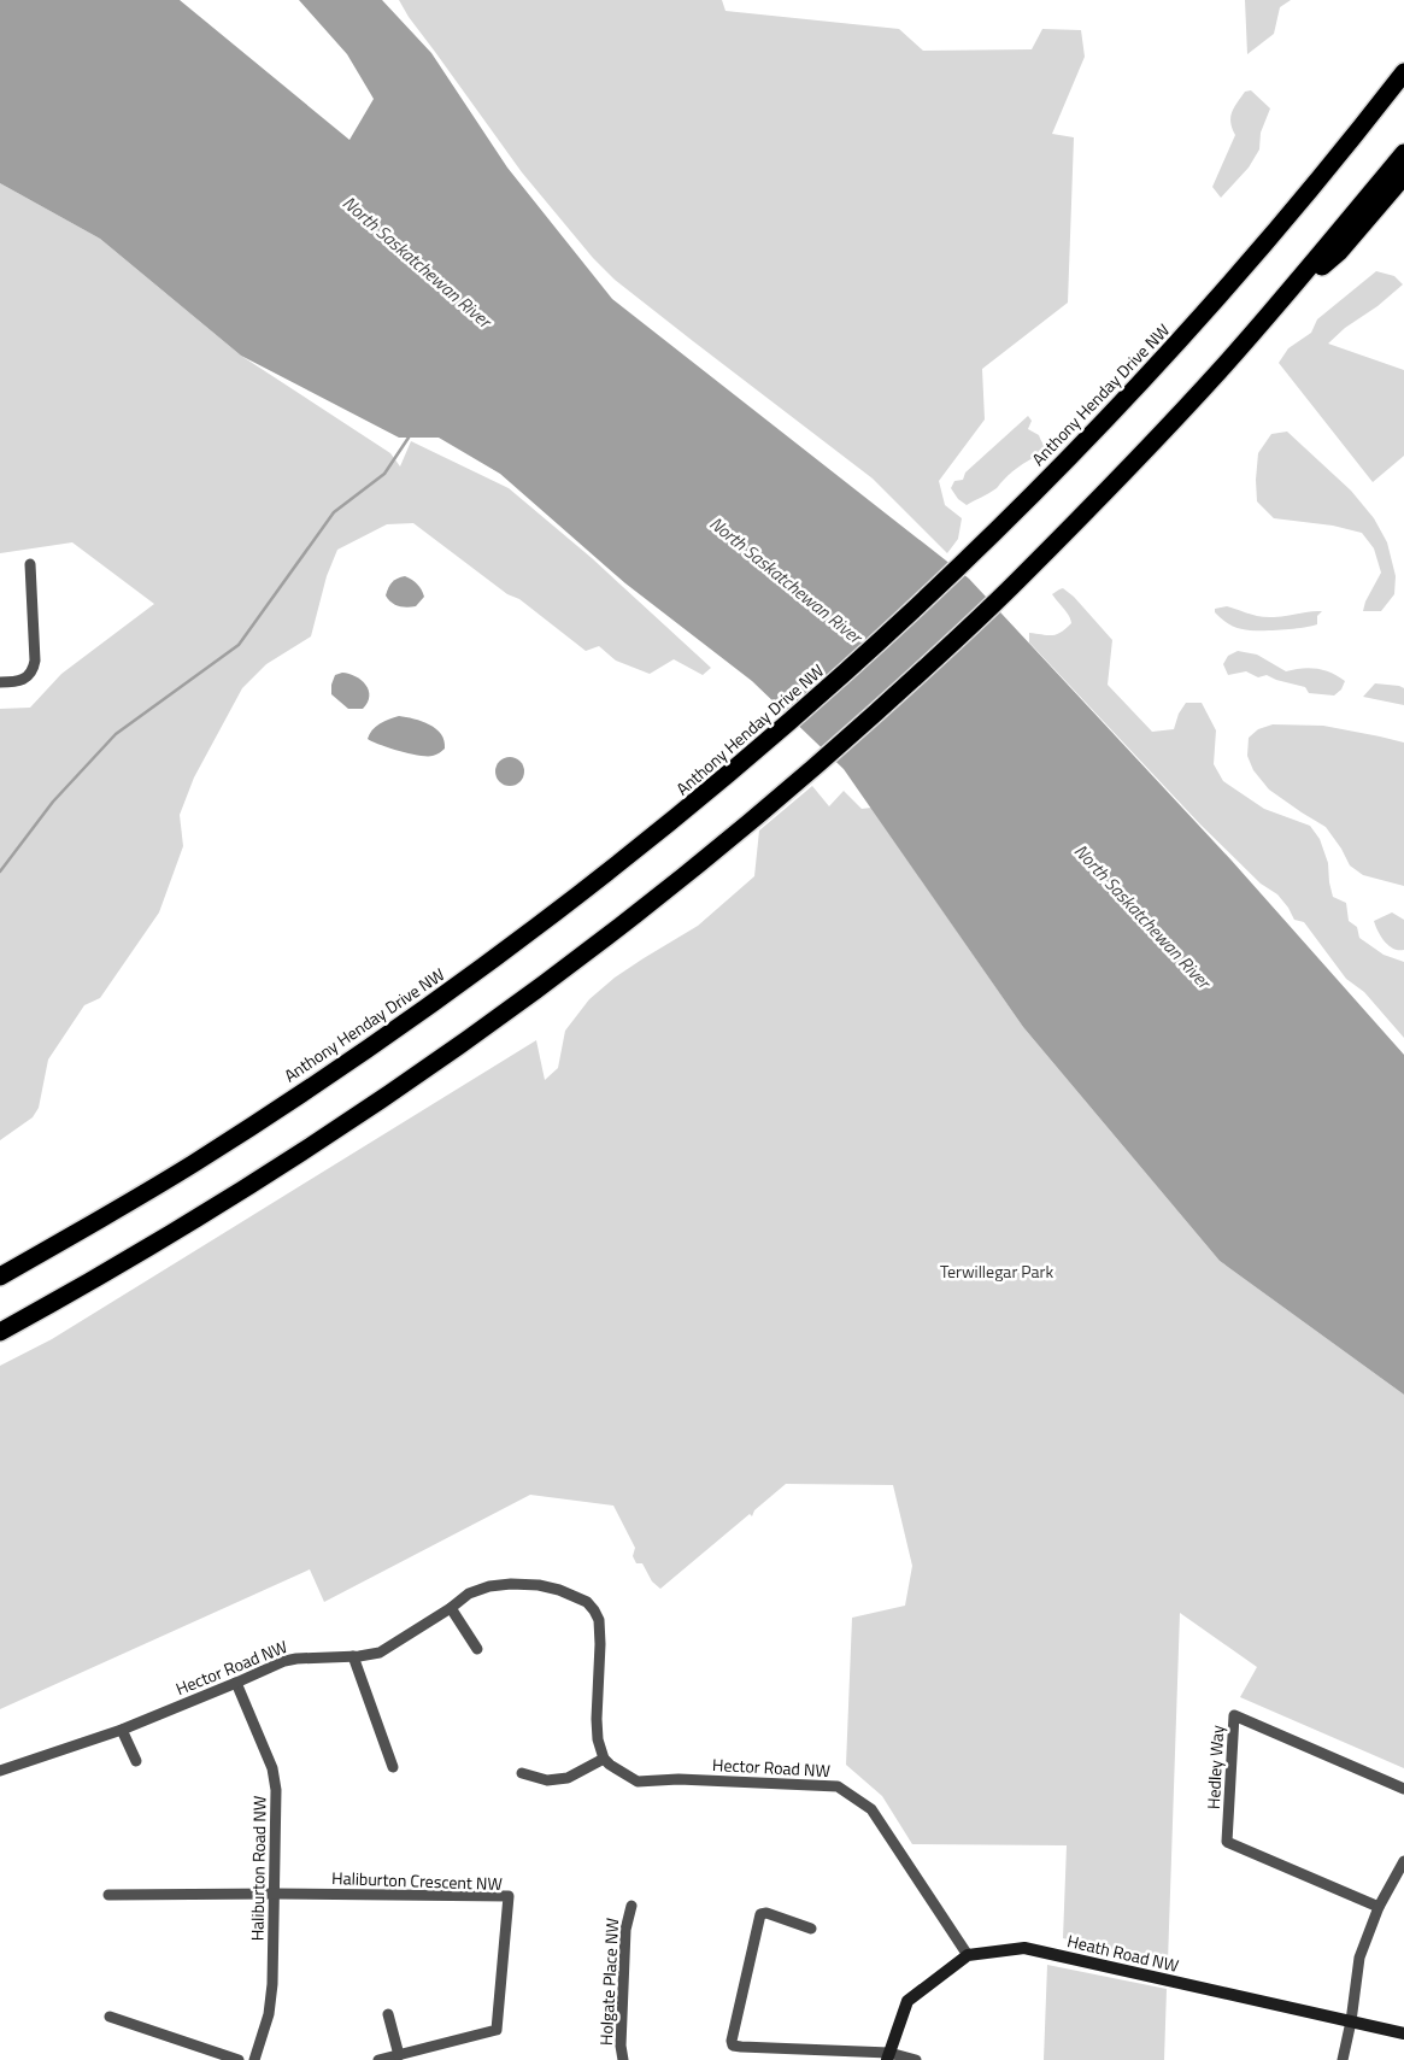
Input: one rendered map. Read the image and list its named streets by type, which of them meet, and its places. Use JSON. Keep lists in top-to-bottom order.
{
  "streets": {
    "highway": ["Anthony Henday Drive NW"],
    "street": [
      "Hector Road NW",
      "Hedley Way",
      "Haliburton Road NW",
      "Haliburton Crescent NW",
      "Heath Road NW",
      "Holgate Place NW"
    ]
  },
  "crossings": [
    ["Hector Road NW", "Haliburton Road NW"],
    ["Hector Road NW", "Heath Road NW"],
    ["Haliburton Road NW", "Haliburton Crescent NW"]
  ],
  "water": ["North Saskatchewan River"],
  "parks": ["Terwillegar Park"]
}
